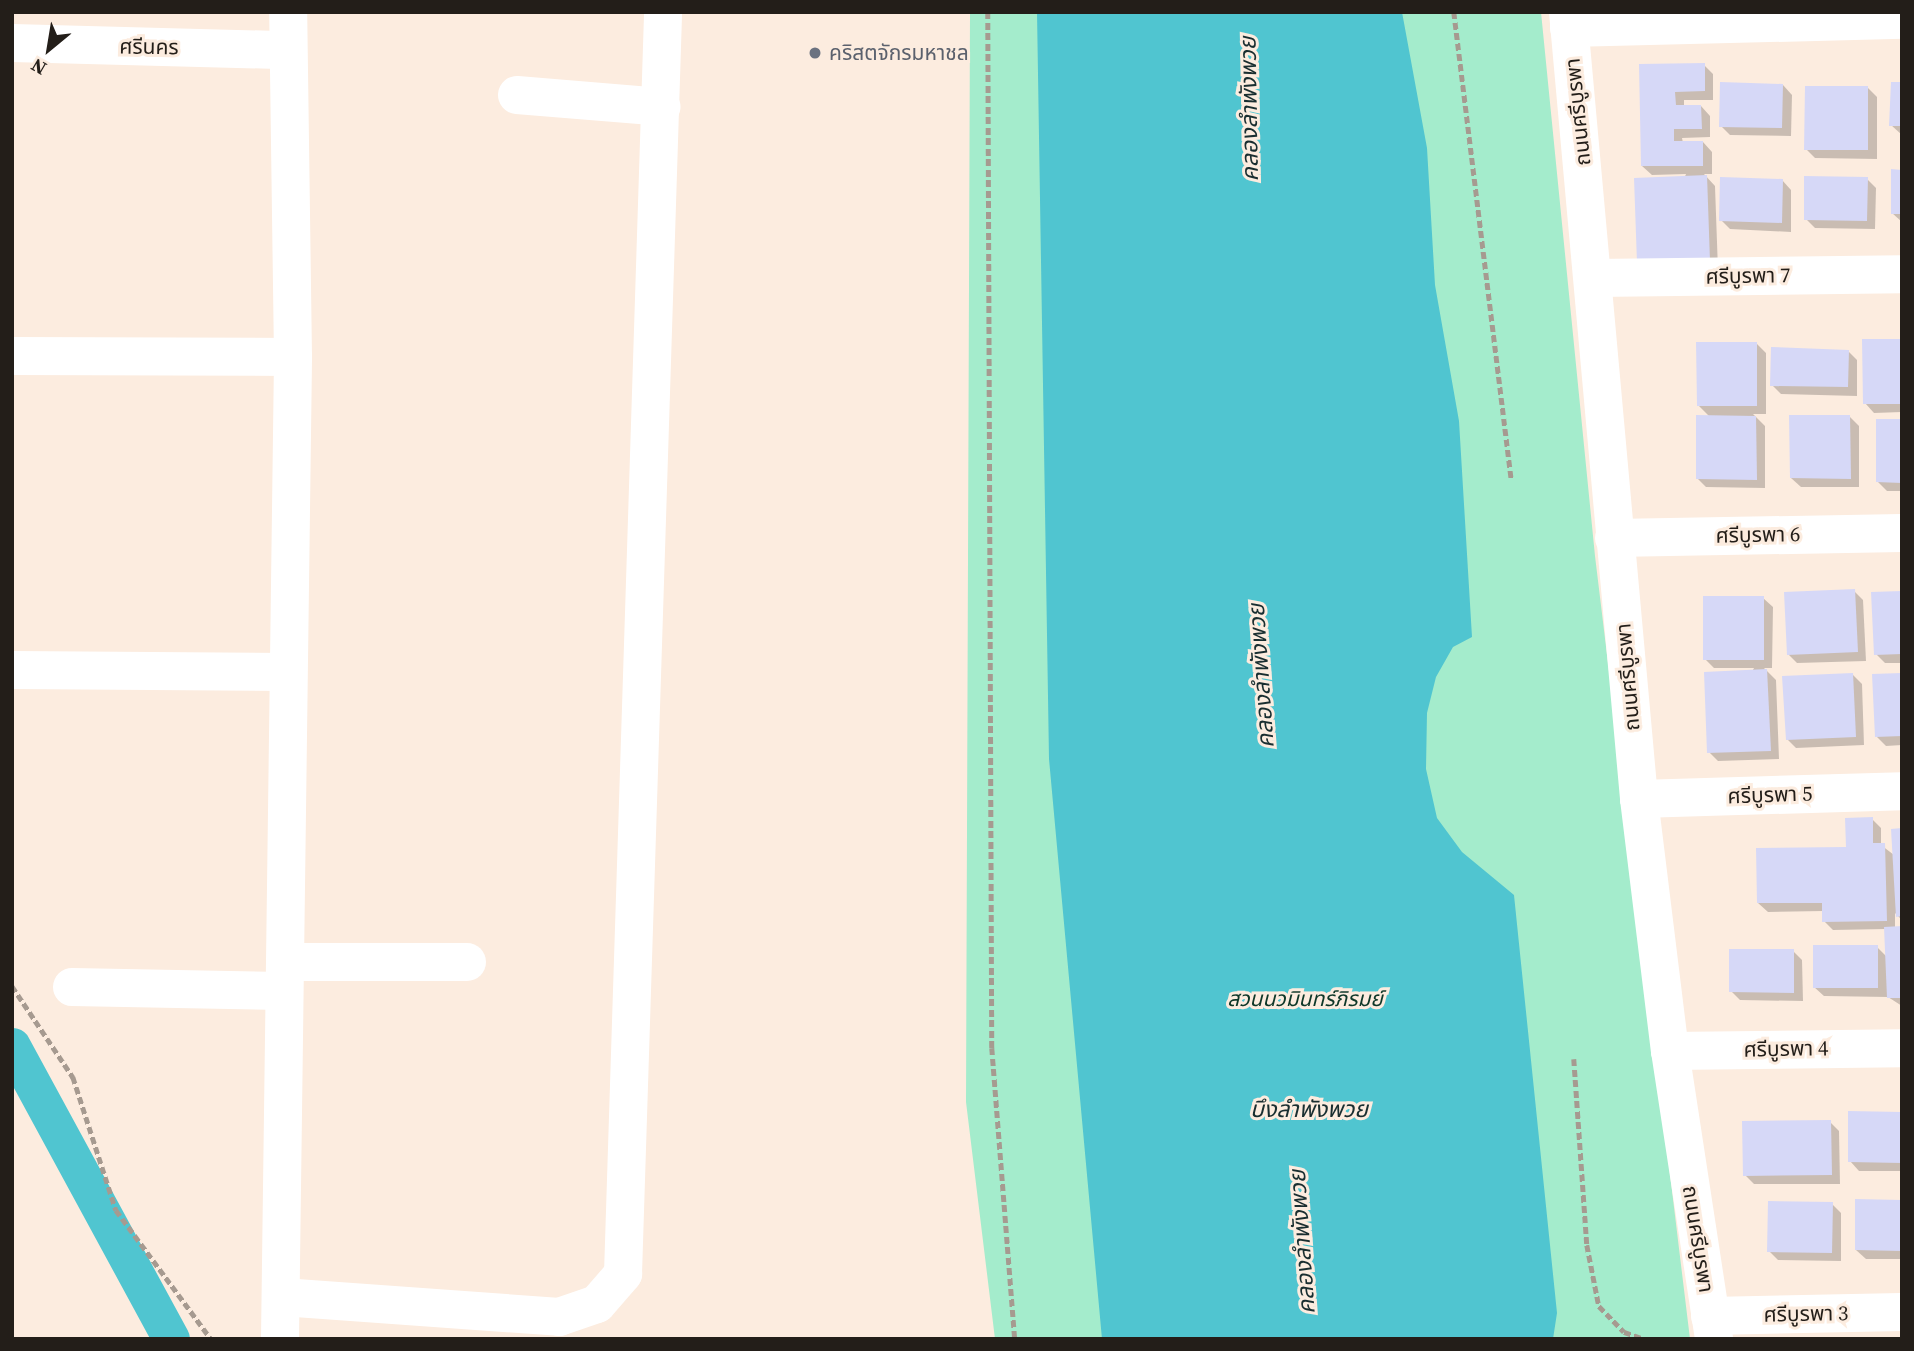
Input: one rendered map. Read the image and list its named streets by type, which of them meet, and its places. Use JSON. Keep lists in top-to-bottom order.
{
  "streets": {
    "street": [
      "ศรีนคร",
      "ถนนศรีบูรพา",
      "ศรีบูรพา 7",
      "ศรีบูรพา 6",
      "ศรีบูรพา 5",
      "ศรีบูรพา 4",
      "ศรีบูรพา 3"
    ]
  },
  "crossings": [
    ["ถนนศรีบูรพา", "ศรีบูรพา 7"],
    ["ถนนศรีบูรพา", "ศรีบูรพา 6"],
    ["ถนนศรีบูรพา", "ศรีบูรพา 5"],
    ["ถนนศรีบูรพา", "ศรีบูรพา 4"],
    ["ถนนศรีบูรพา", "ศรีบูรพา 3"]
  ],
  "water": ["คลองลำพังพวย", "บึงลำพังพวย"],
  "parks": ["สวนนวมินทร์ภิรมย์"],
  "places": ["คริสตจักรมหาชล"],
  "north": "bottom left"
}
